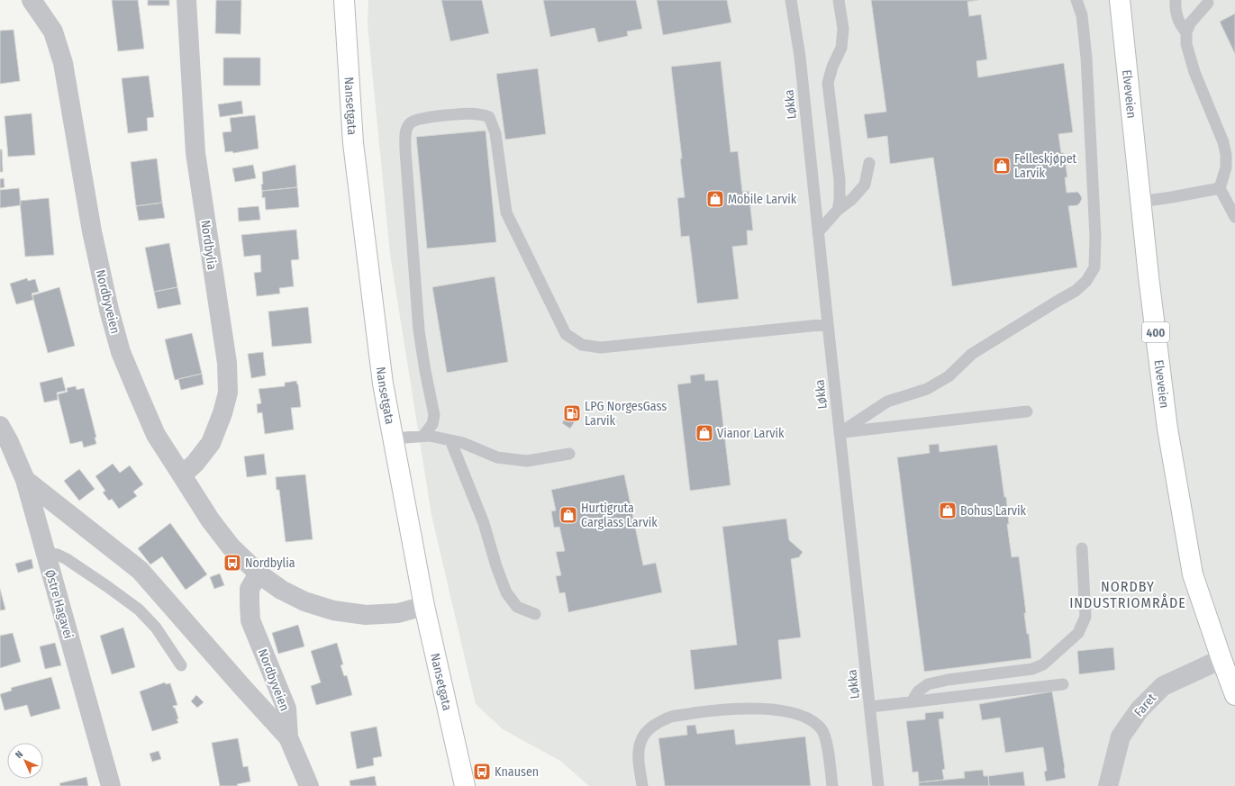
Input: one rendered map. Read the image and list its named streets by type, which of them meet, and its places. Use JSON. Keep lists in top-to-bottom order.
{
  "streets": {
    "main road": ["Elveveien", "Nansetgata", "400"],
    "street": [
      "Nordbylia",
      "Nordbyveien",
      "Østre Hagavei",
      "Faret"
    ],
    "lane": ["Løkka"]
  },
  "crossings": [
    ["Elveveien", "Faret"],
    ["Nansetgata", "Nordbyveien"],
    ["Nordbylia", "Nordbyveien"]
  ],
  "districts": ["NORDBY INDUSTRIOMRÅDE"],
  "places": {
    "shop": [
      "Felleskjøpet Larvik",
      "Mobile Larvik",
      "Vianor Larvik",
      "Bohus Larvik",
      "Hurtigruta Carglass Larvik"
    ],
    "fuel station": ["LPG NorgesGass Larvik"],
    "bus stop": ["Nordbylia", "Knausen"]
  },
  "north": "top left"
}
